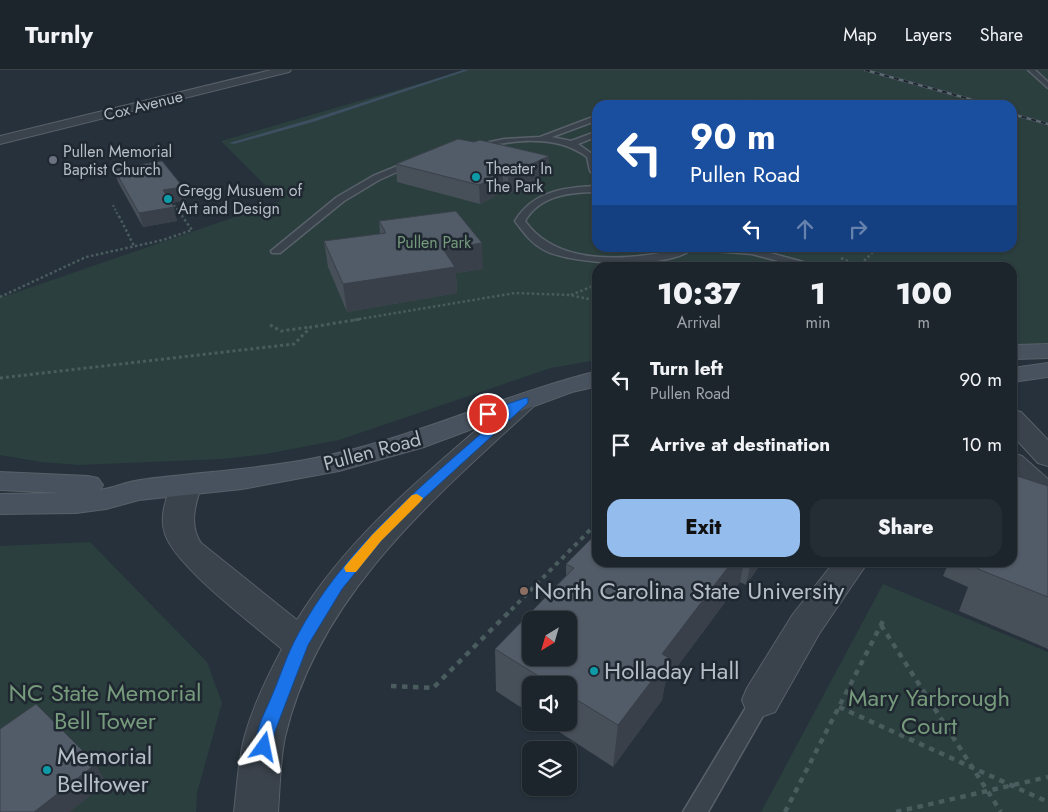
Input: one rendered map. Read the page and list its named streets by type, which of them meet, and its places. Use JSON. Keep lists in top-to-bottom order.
{
  "streets": {
    "main road": ["Pullen Road"],
    "street": ["Cox Avenue"]
  },
  "parks": ["Pullen Park", "NC State Memorial Bell Tower", "Mary Yarbrough Court"],
  "places": [
    "Pullen Memorial Baptist Church",
    "Theater In The Park",
    "Gregg Musuem of Art and Design",
    "North Carolina State University",
    "Holladay Hall",
    "Memorial Belltower"
  ],
  "north": "bottom left",
  "page": {
    "header": "Turnly",
    "nav": ["Map", "Layers", "Share"],
    "turn": ["90 m", "Pullen Road"],
    "eta": [
      "10:37",
      "Arrival",
      "1",
      "min",
      "100",
      "m"
    ],
    "list": [
      {
        "name": "Turn left",
        "note": "Pullen Road",
        "value": "90 m"
      },
      {
        "name": "Arrive at destination",
        "value": "10 m"
      }
    ],
    "buttons": ["Exit", "Share"]
  }
}
